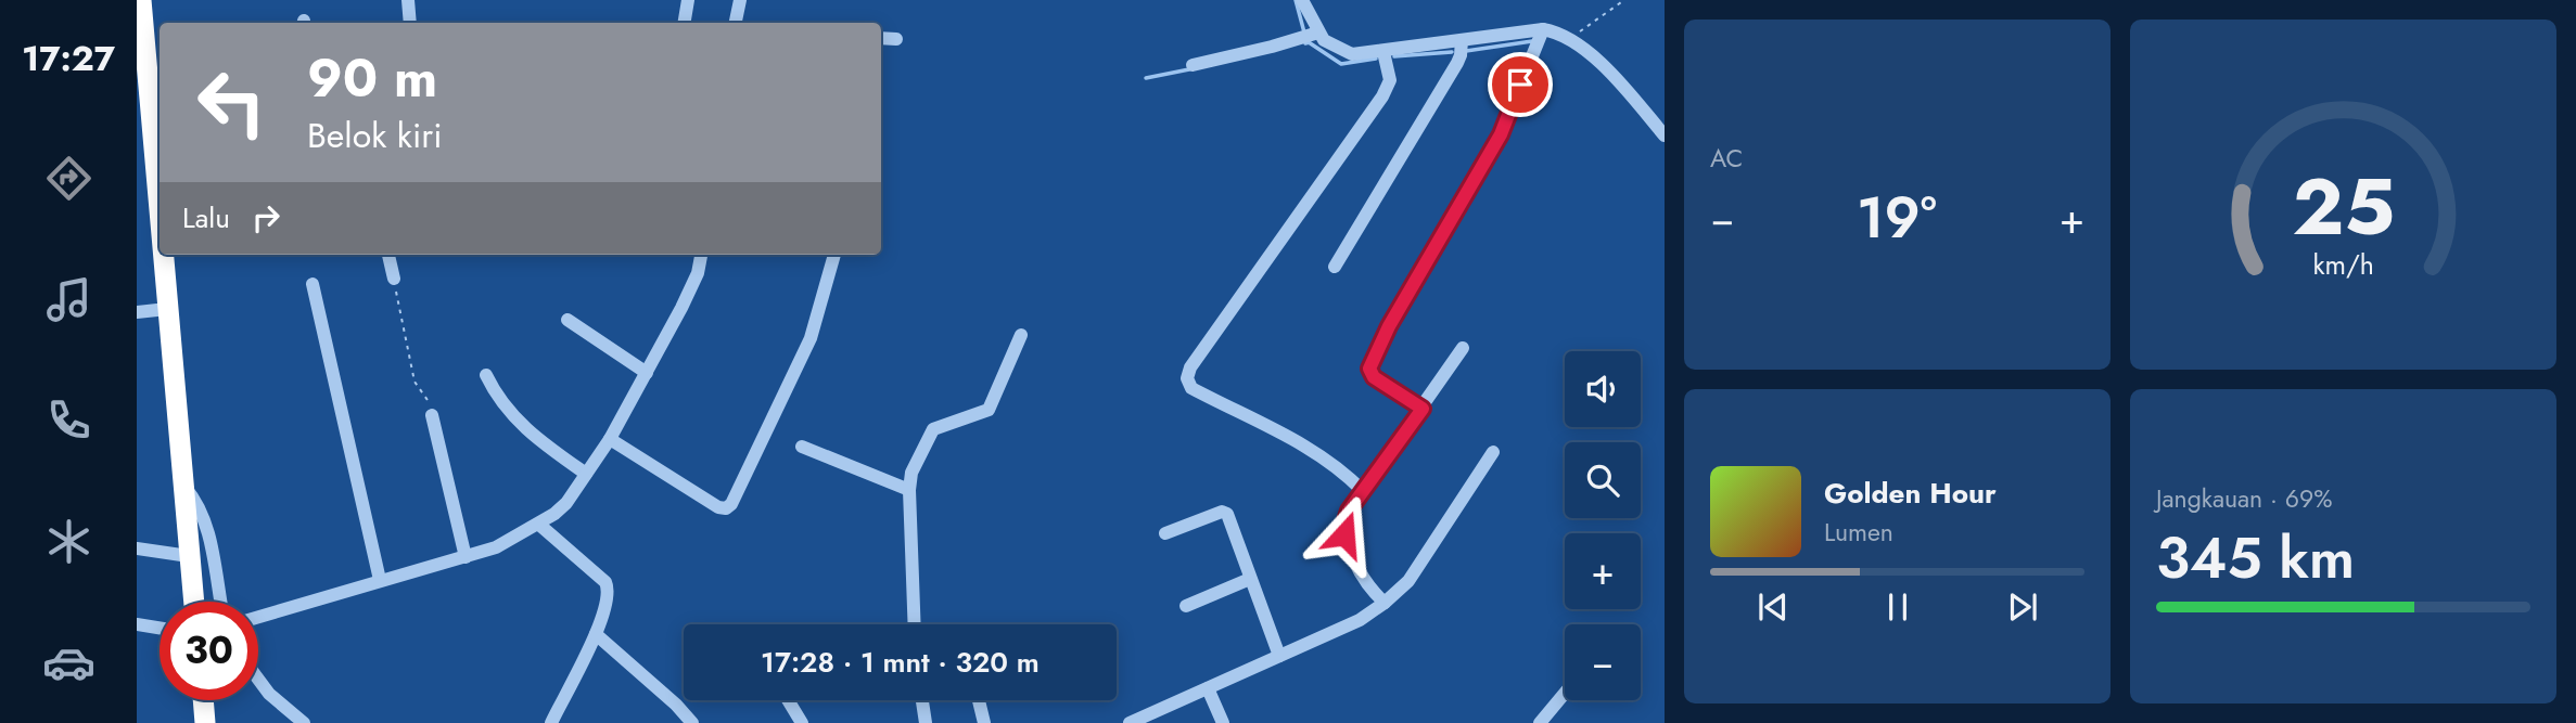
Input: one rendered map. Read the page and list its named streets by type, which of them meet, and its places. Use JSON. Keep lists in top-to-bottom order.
{
  "page": {
    "tabs": "17:27",
    "tile": [
      "AC",
      ["Jangkauan · 69%", "345 km"]
    ],
    "turn": ["90 m", "Belok kiri"],
    "then": "Lalu",
    "heat": ["−", "19°", "+"],
    "map_buttons": ["+", "−"],
    "song": ["Golden Hour", "Lumen"],
    "limit": "30",
    "trip": "17:28 · 1 mnt · 320 m",
    "gauge": ["25", "km/h"]
  }
}
